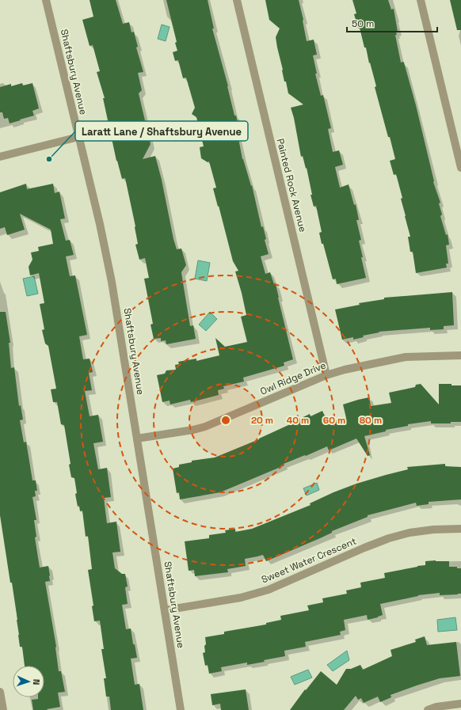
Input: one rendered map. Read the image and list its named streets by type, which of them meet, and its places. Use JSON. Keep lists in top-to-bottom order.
{
  "streets": {
    "street": [
      "Shaftsbury Avenue",
      "Painted Rock Avenue",
      "Owl Ridge Drive",
      "Sweet Water Crescent"
    ]
  },
  "crossings": [
    ["Shaftsbury Avenue", "Owl Ridge Drive"],
    ["Shaftsbury Avenue", "Sweet Water Crescent"],
    ["Painted Rock Avenue", "Owl Ridge Drive"]
  ],
  "places": ["Laratt Lane / Shaftsbury Avenue"],
  "scale_bar": "50 m",
  "north": "right",
  "rings": [
    "20 m",
    "40 m",
    "60 m",
    "80 m"
  ]
}
